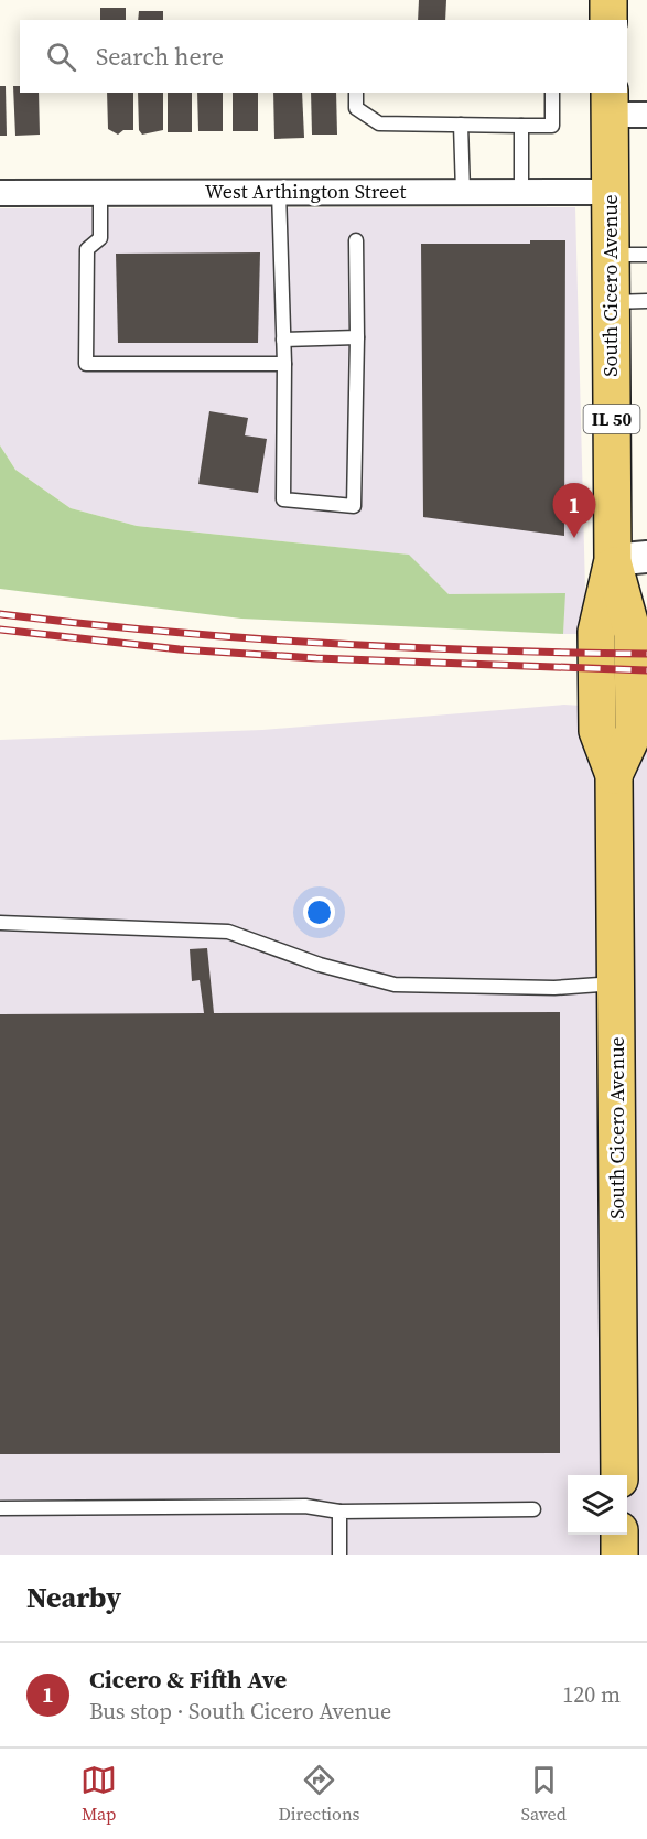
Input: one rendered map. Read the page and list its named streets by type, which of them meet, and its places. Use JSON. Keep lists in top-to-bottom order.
{
  "streets": {
    "main road": ["South Cicero Avenue", "IL 50"],
    "street": ["West Arthington Street"]
  },
  "crossings": [
    ["West Arthington Street", "South Cicero Avenue"]
  ],
  "page": {
    "search": "Search here",
    "pins": "1",
    "heading": "Nearby",
    "list": [
      {
        "mark": "1",
        "name": "Cicero & Fifth Ave",
        "note": "Bus stop · South Cicero Avenue",
        "value": "120 m"
      }
    ],
    "nav": ["Map", "Directions", "Saved"]
  }
}
